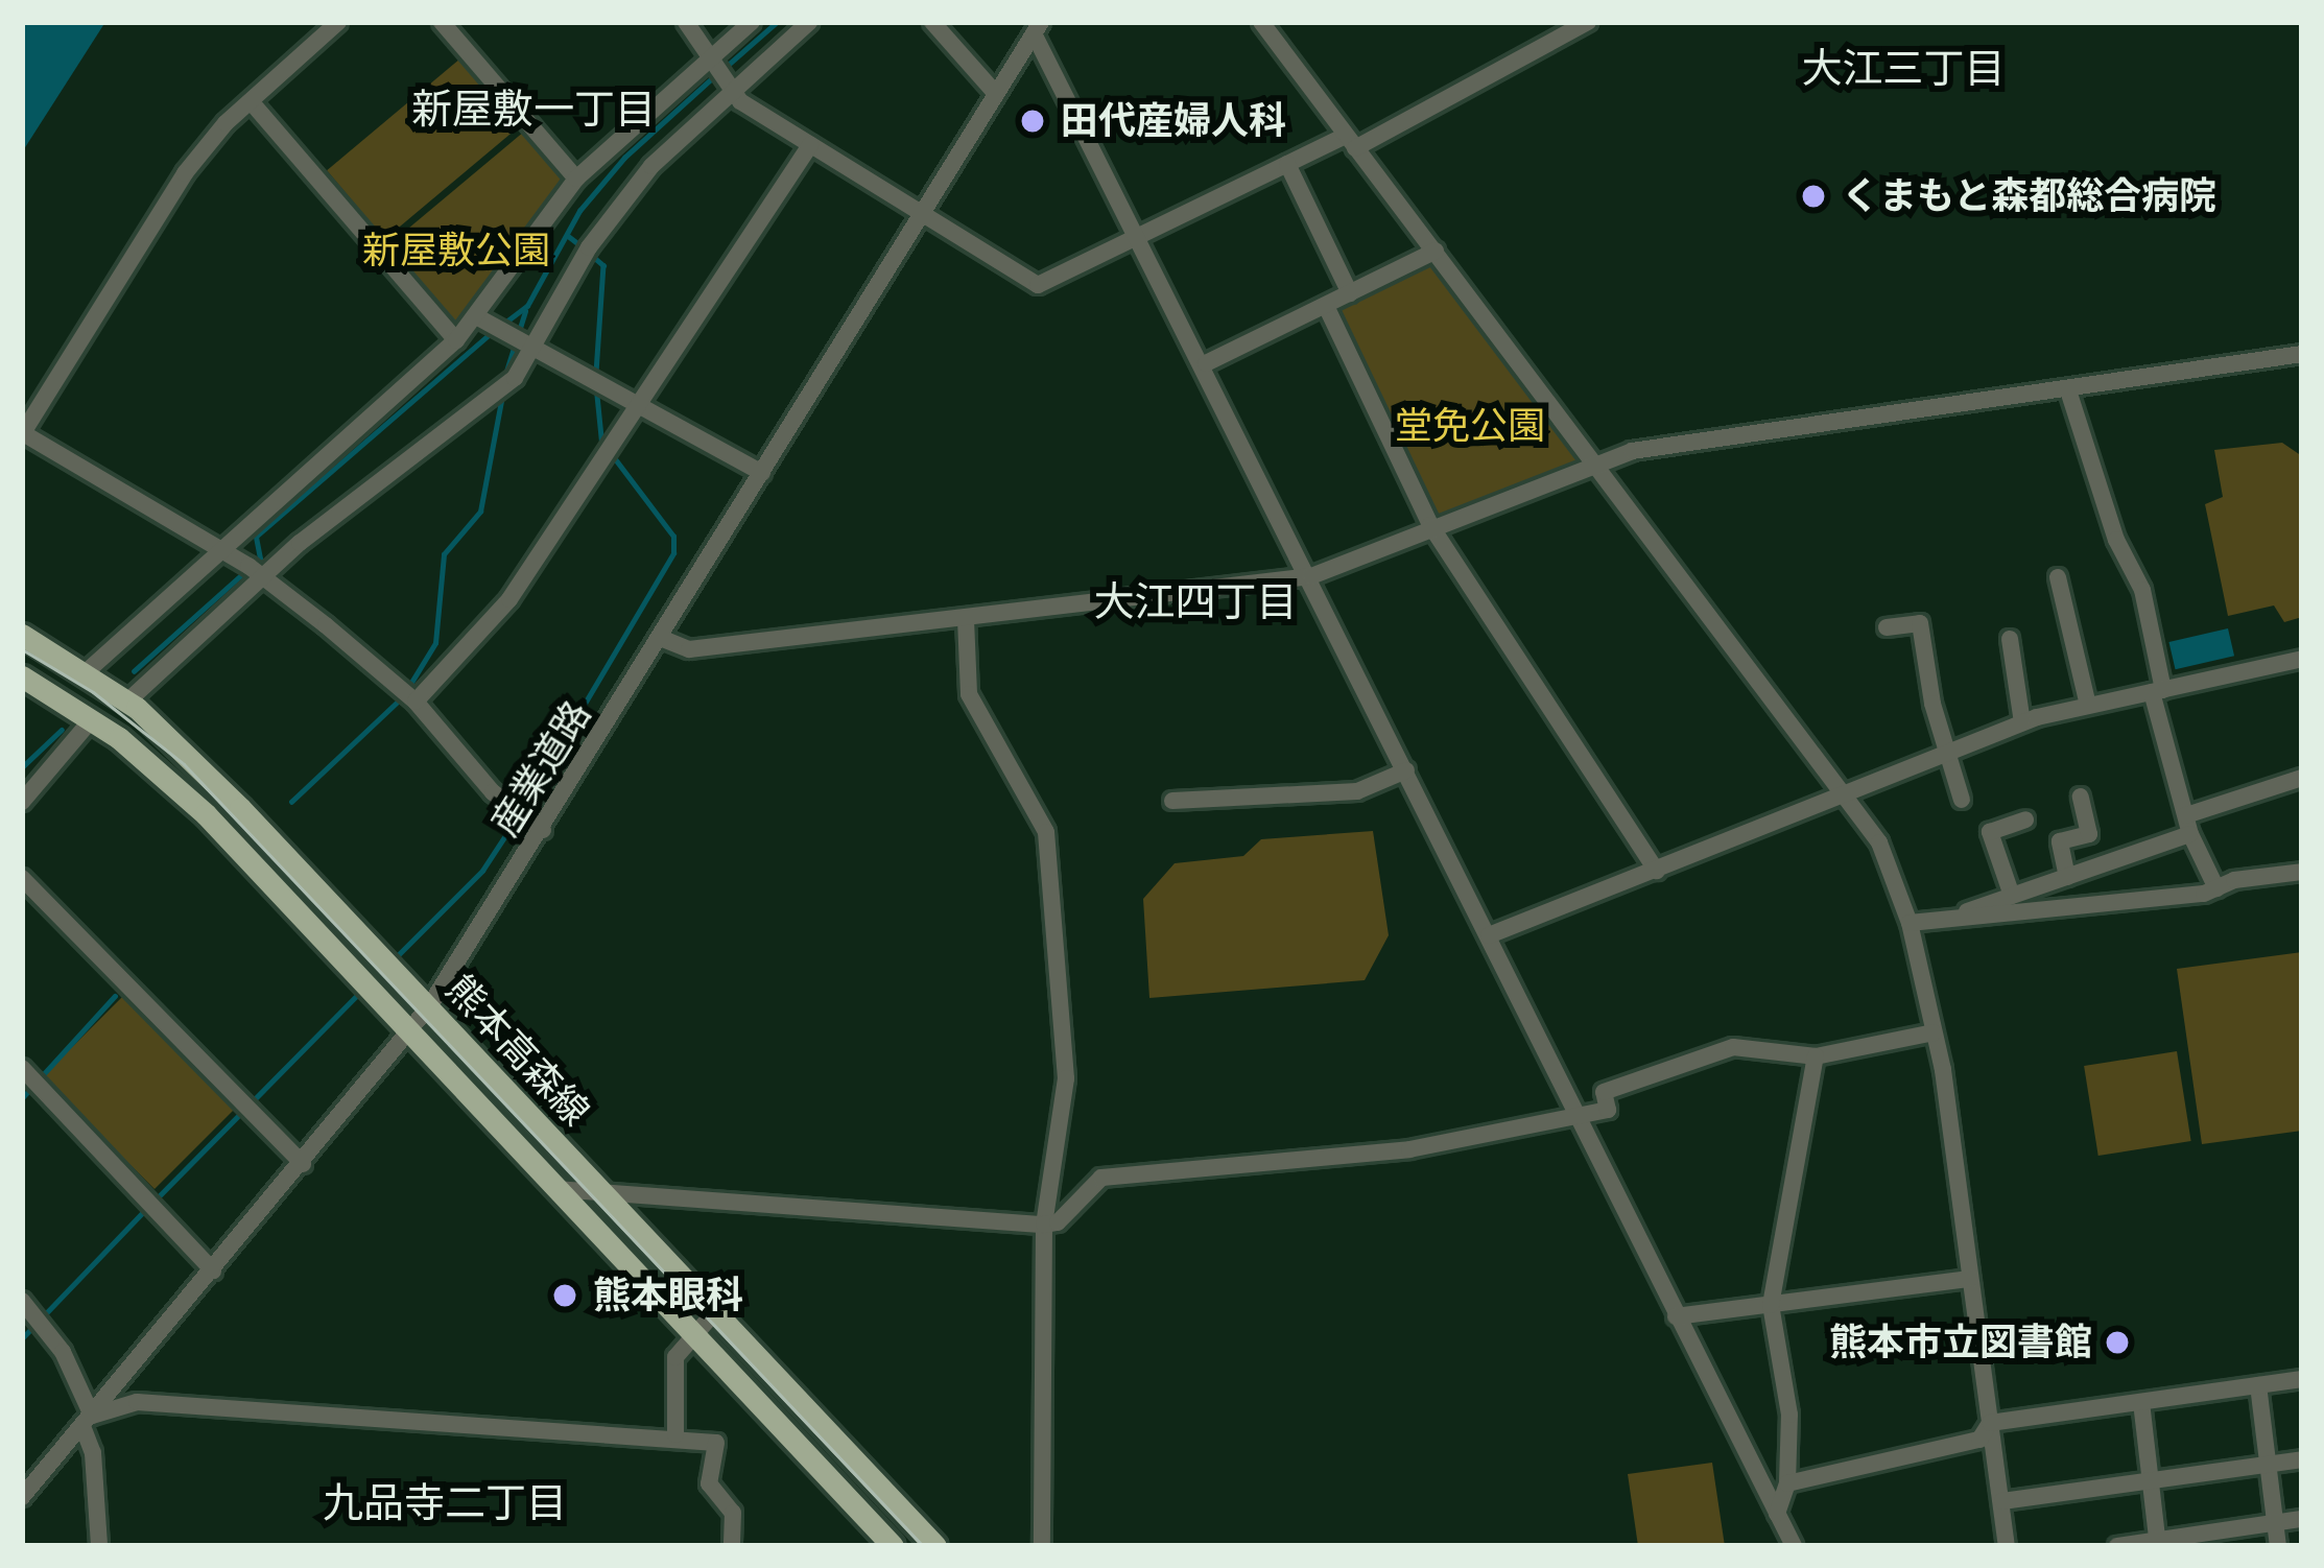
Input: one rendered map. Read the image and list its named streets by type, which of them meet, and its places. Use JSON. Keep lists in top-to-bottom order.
{
  "streets": {
    "main road": ["熊本高森線"],
    "street": ["産業道路"]
  },
  "crossings": [
    ["産業道路", "熊本高森線"]
  ],
  "districts": [
    "大江三丁目",
    "新屋敷一丁目",
    "大江四丁目",
    "九品寺二丁目"
  ],
  "parks": ["新屋敷公園", "堂免公園"],
  "places": [
    "田代産婦人科",
    "くまもと森都総合病院",
    "熊本眼科",
    "熊本市立図書館"
  ]
}
